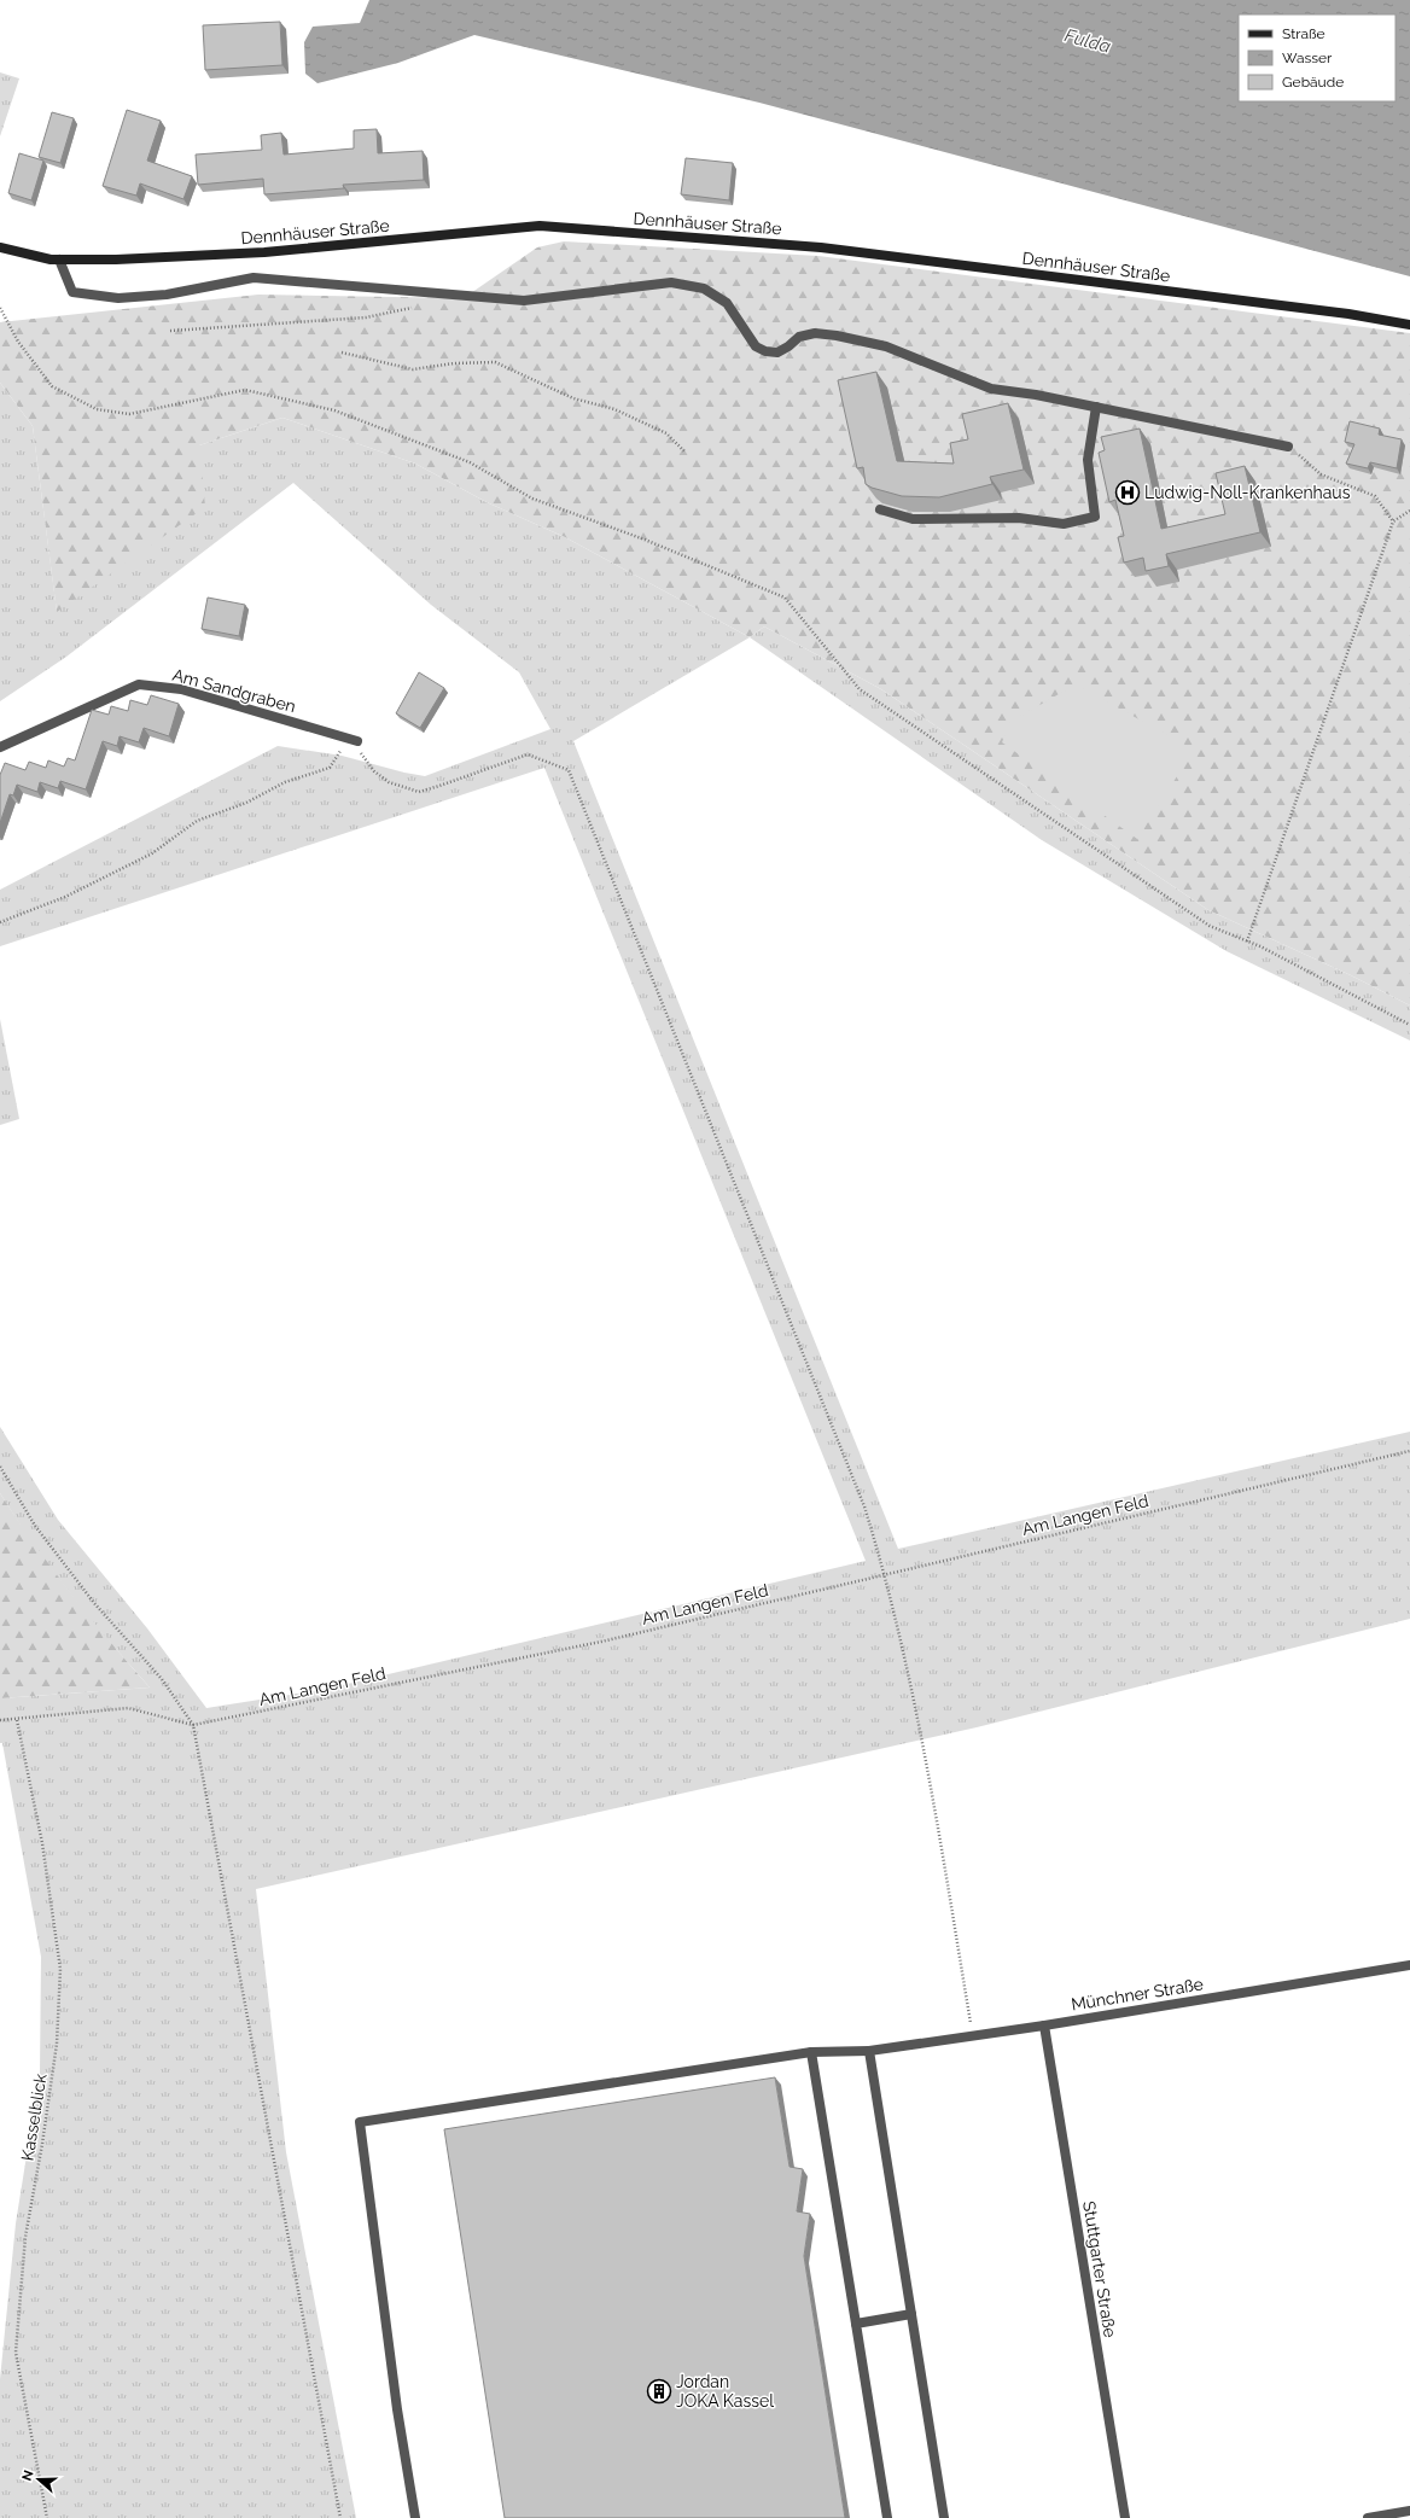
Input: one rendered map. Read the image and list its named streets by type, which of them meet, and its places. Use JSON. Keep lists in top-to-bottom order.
{
  "streets": {
    "street": [
      "Dennhäuser Straße",
      "Am Sandgraben",
      "Münchner Straße",
      "Stuttgarter Straße"
    ],
    "path": ["Am Langen Feld", "Kasselblick"]
  },
  "crossings": [
    ["Am Langen Feld", "Kasselblick"],
    ["Münchner Straße", "Stuttgarter Straße"]
  ],
  "water": ["Fulda"],
  "places": {
    "hospital": ["Ludwig-Noll-Krankenhaus"],
    "building": ["Jordan JOKA Kassel"]
  },
  "legend": ["Straße", "Wasser", "Gebäude"],
  "north": "left"
}
